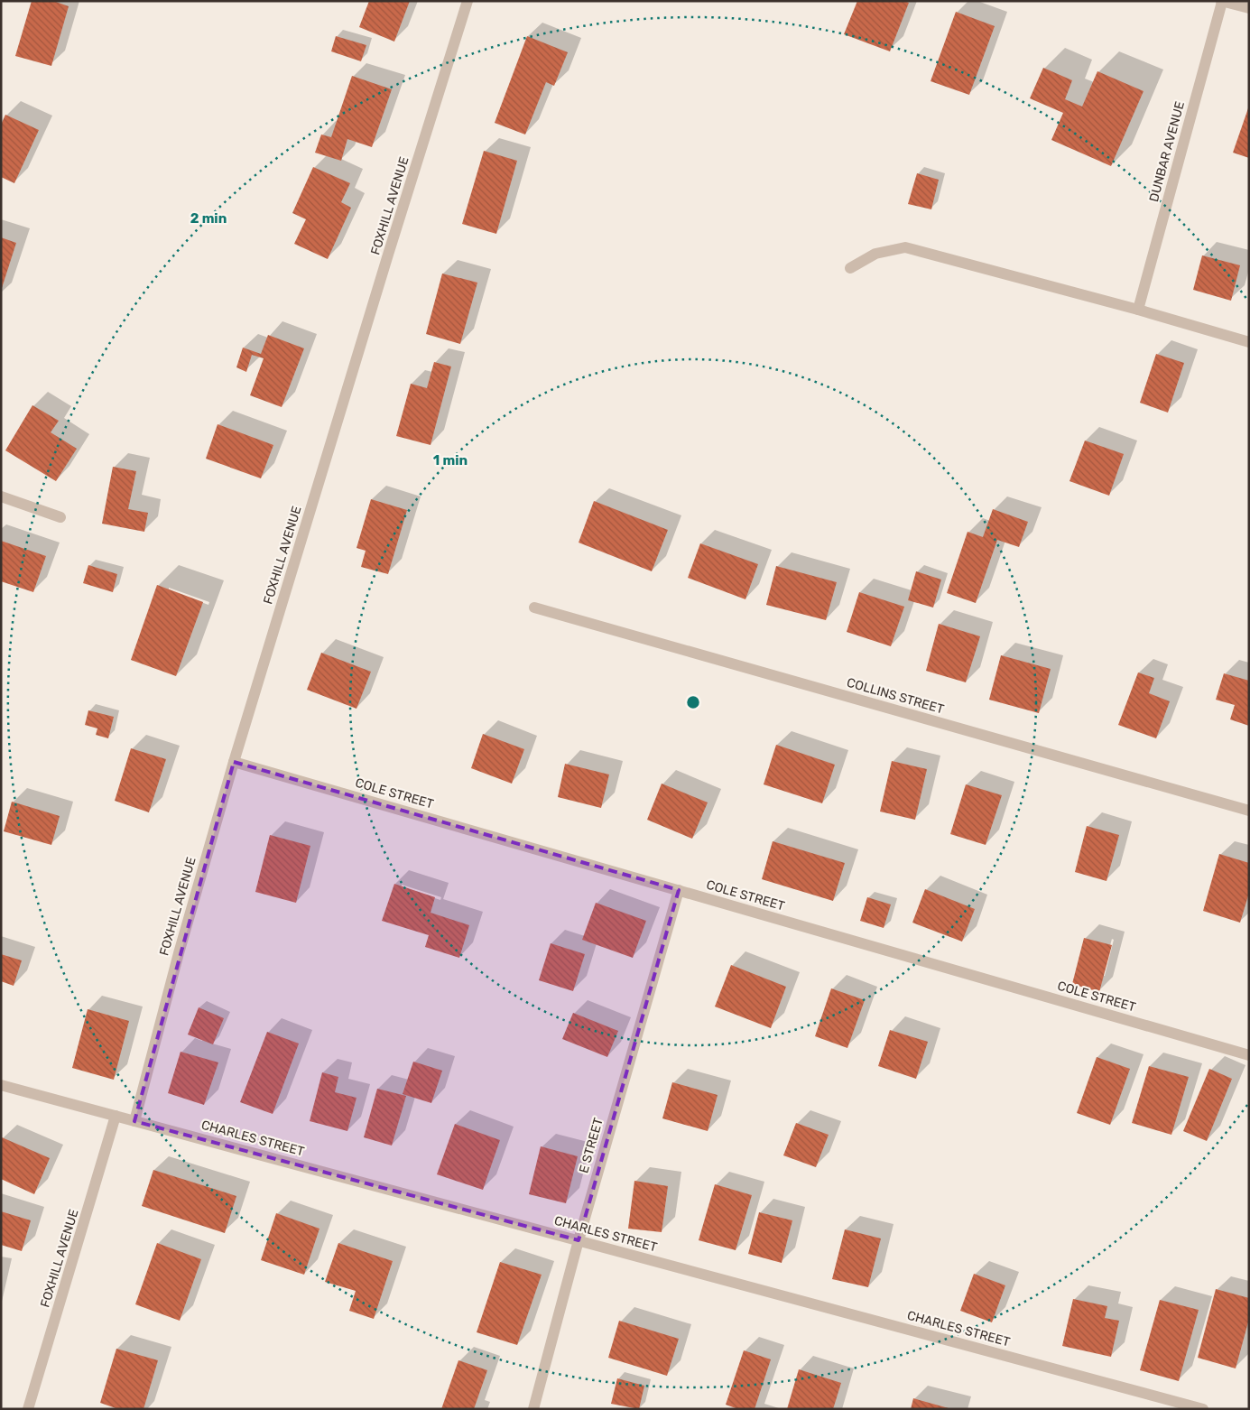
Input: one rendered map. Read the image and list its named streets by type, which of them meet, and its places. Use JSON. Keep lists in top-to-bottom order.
{
  "streets": {
    "street": [
      "DUNBAR AVENUE",
      "FOXHILL AVENUE",
      "COLLINS STREET",
      "COLE STREET",
      "CHARLES STREET",
      "E STREET"
    ]
  },
  "crossings": [
    ["FOXHILL AVENUE", "COLE STREET"],
    ["FOXHILL AVENUE", "CHARLES STREET"],
    ["COLE STREET", "E STREET"],
    ["CHARLES STREET", "E STREET"]
  ],
  "rings": ["2 min", "1 min"]
}
